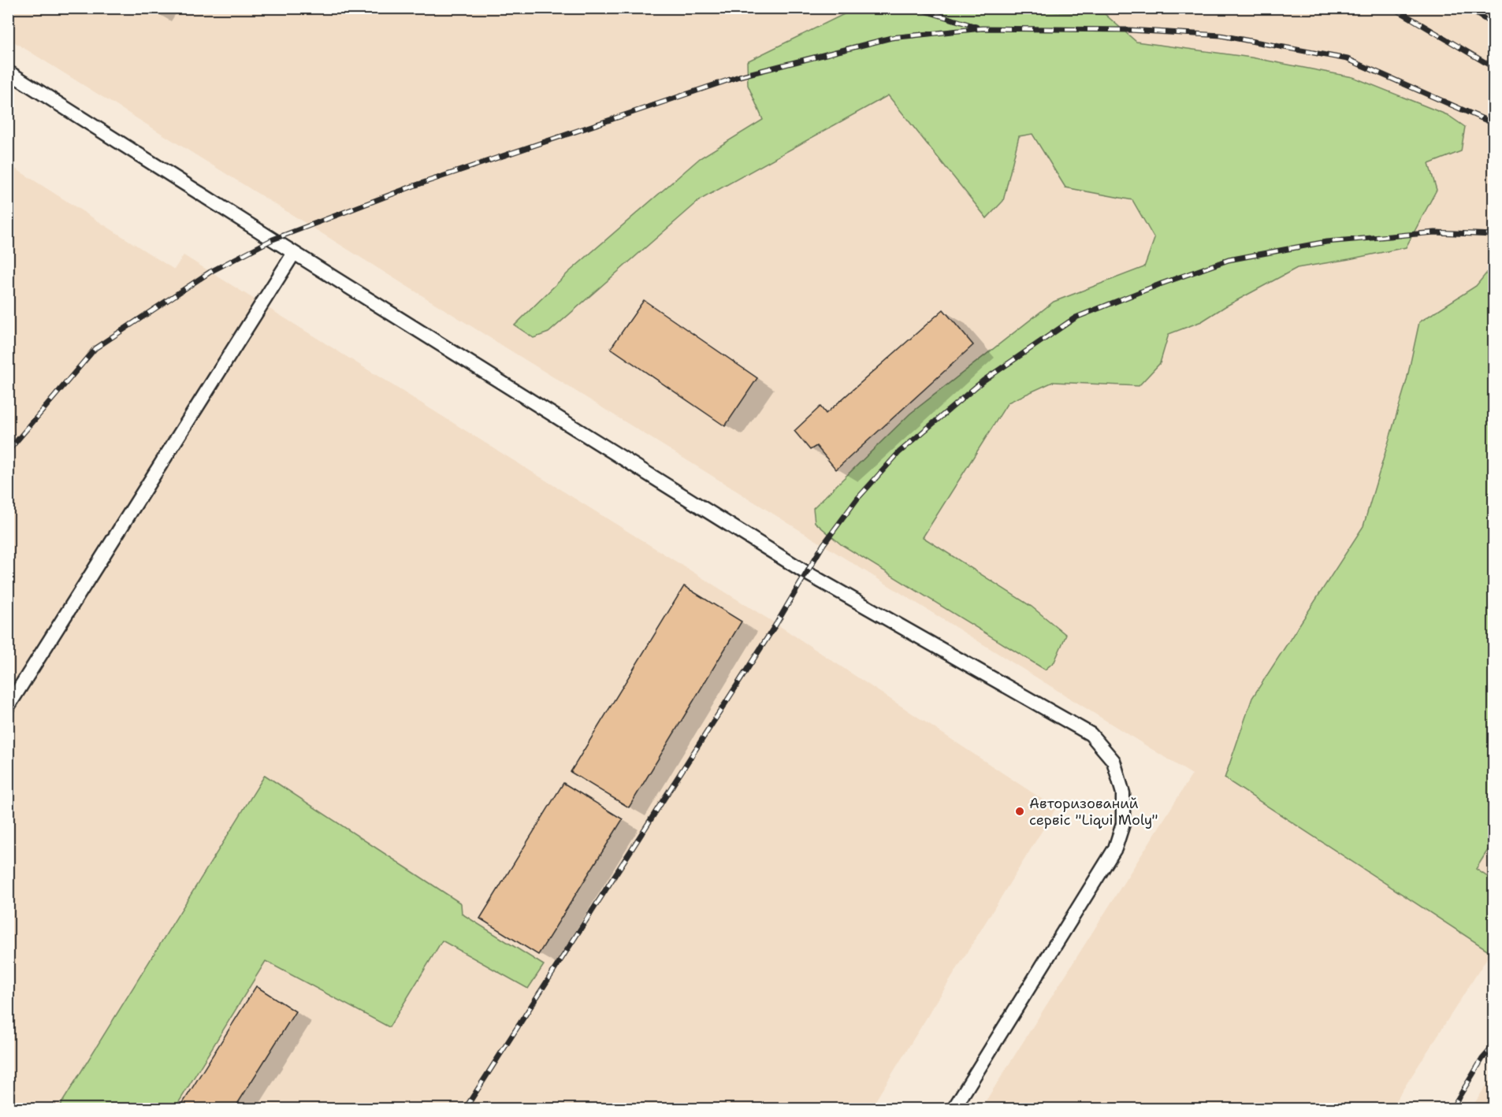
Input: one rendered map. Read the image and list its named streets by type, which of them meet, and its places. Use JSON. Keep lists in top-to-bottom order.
{
  "places": ["Авторизований сервіс \"Liqui Moly\""]
}
